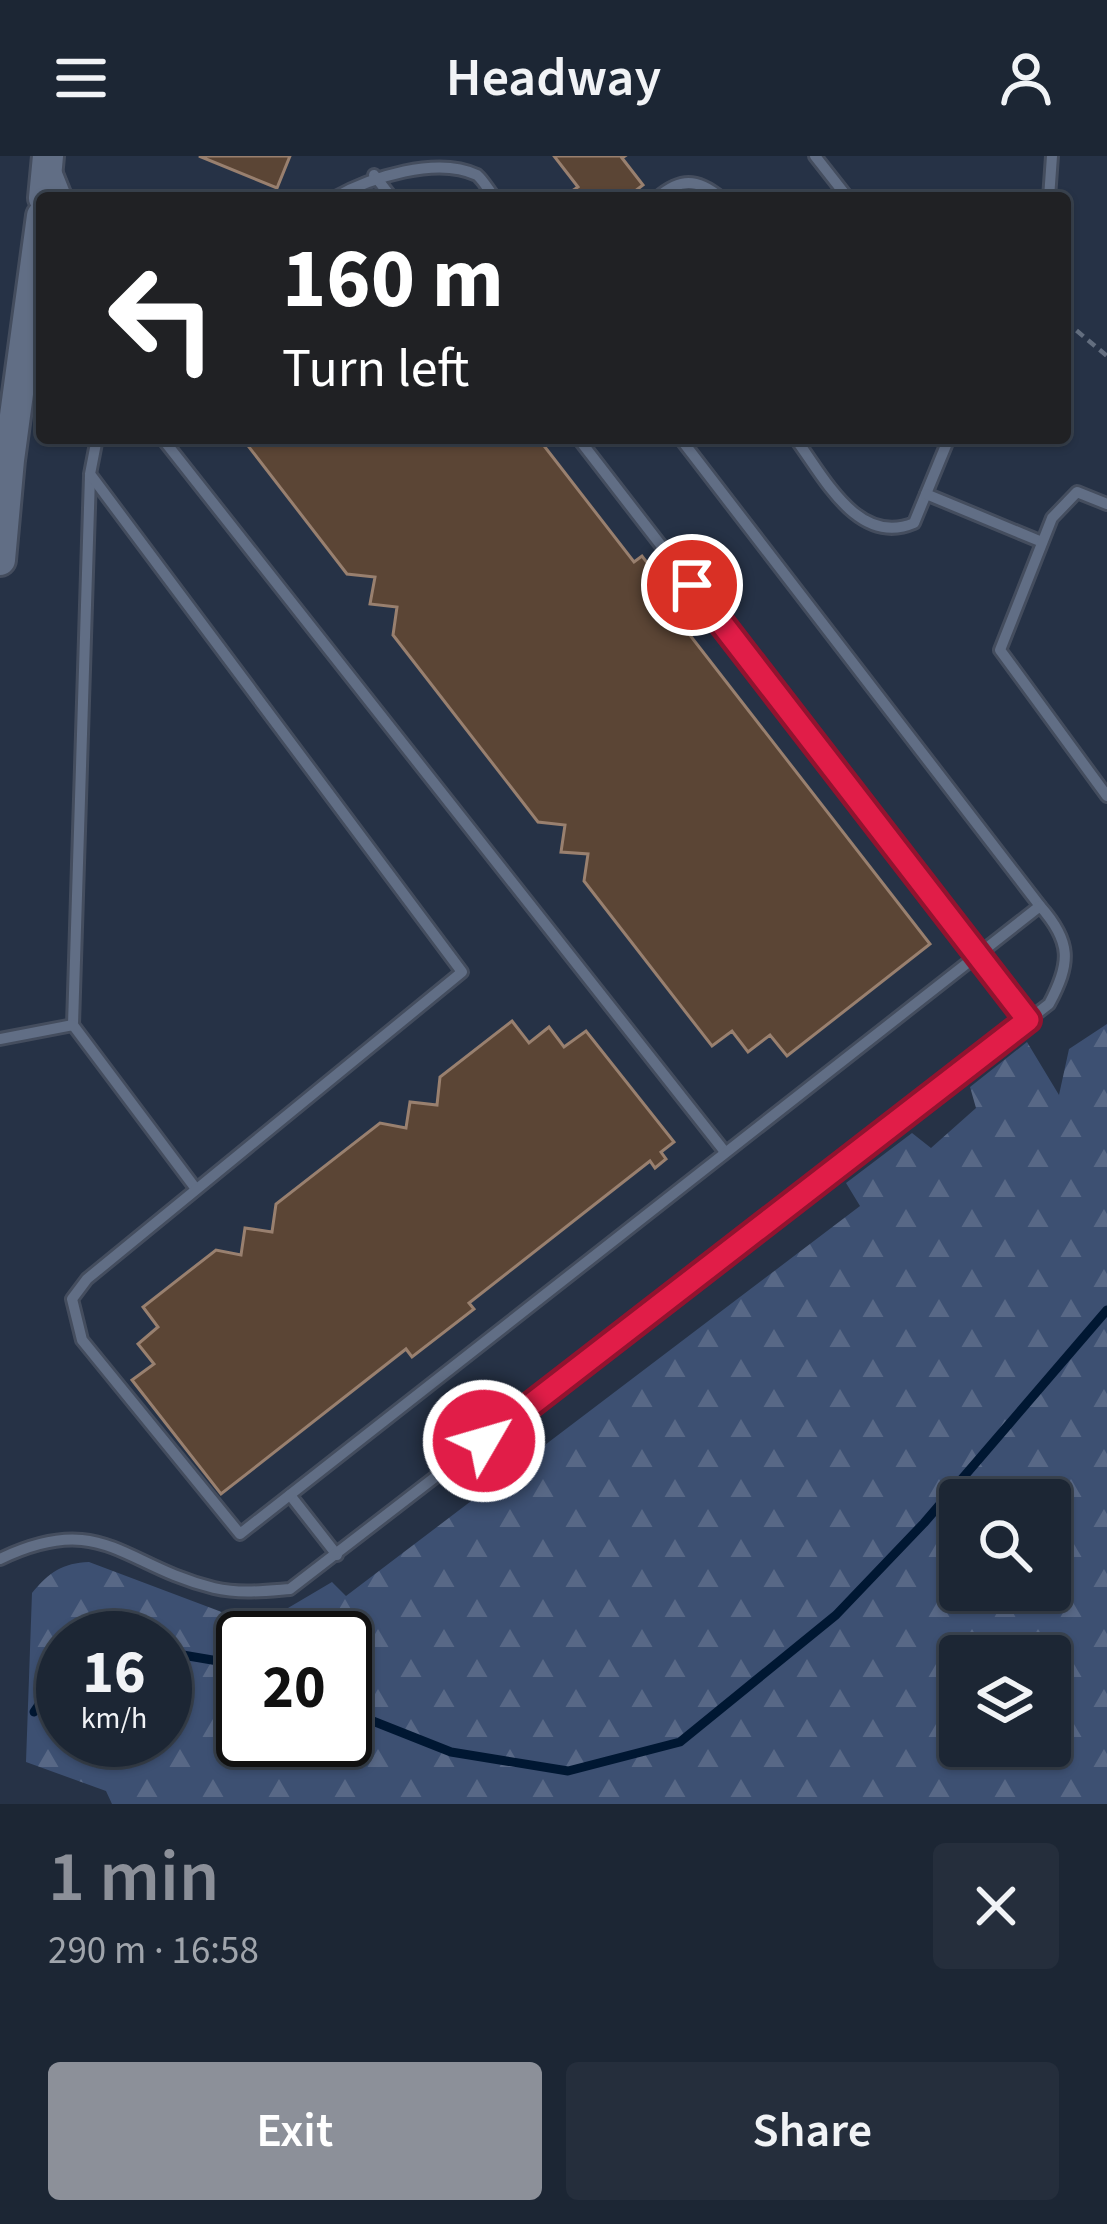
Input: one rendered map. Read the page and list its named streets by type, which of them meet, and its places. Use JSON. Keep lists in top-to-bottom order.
{
  "page": {
    "header": "Headway",
    "turn": ["160 m", "Turn left"],
    "speed": "16 km/h",
    "limit": "20",
    "heading": ["1 min", "290 m · 16:58"],
    "buttons": ["Exit", "Share"]
  }
}
